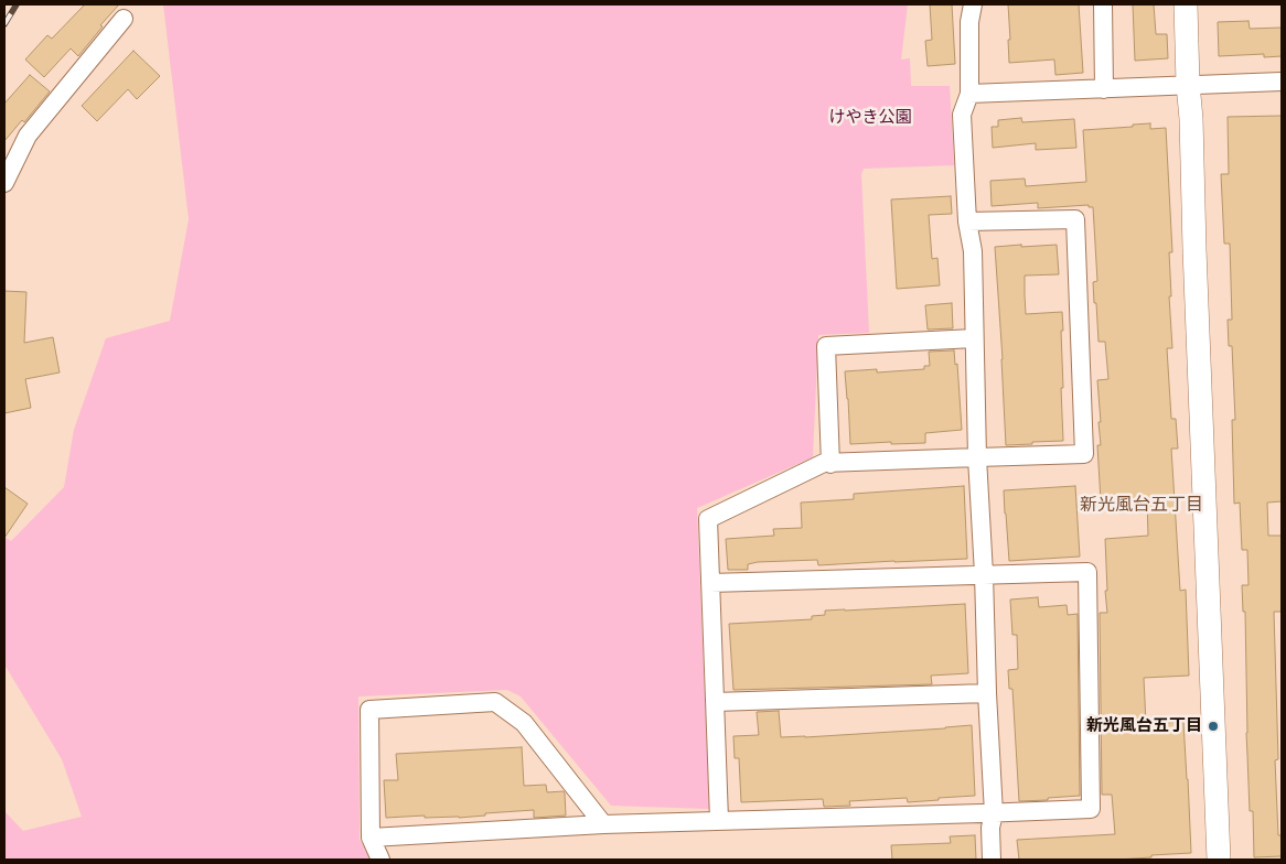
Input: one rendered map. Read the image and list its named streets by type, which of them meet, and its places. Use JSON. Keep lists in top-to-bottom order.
{
  "districts": ["新光風台五丁目"],
  "parks": ["けやき公園"],
  "places": ["新光風台五丁目"]
}
